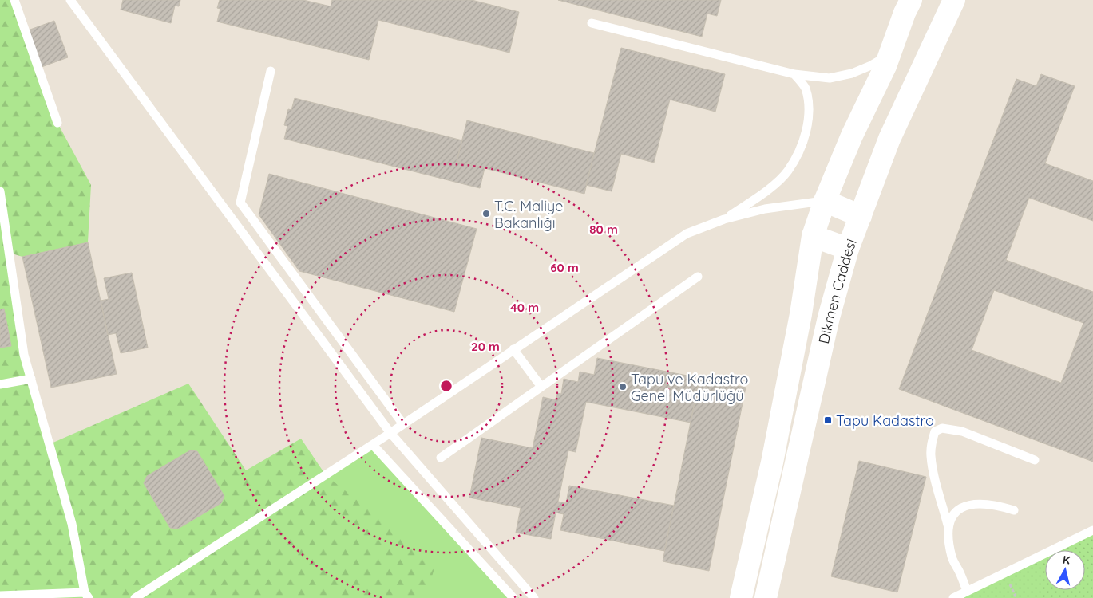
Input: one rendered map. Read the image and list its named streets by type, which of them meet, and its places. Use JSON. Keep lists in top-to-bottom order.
{
  "streets": {
    "main road": ["Dikmen Caddesi"]
  },
  "places": {
    "other": ["T.C. Maliye Bakanlığı", "Tapu ve Kadastro Genel Müdürlüğü"],
    "transit": ["Tapu Kadastro"]
  },
  "north": "top",
  "rings": [
    "80 m",
    "60 m",
    "40 m",
    "20 m"
  ]
}
